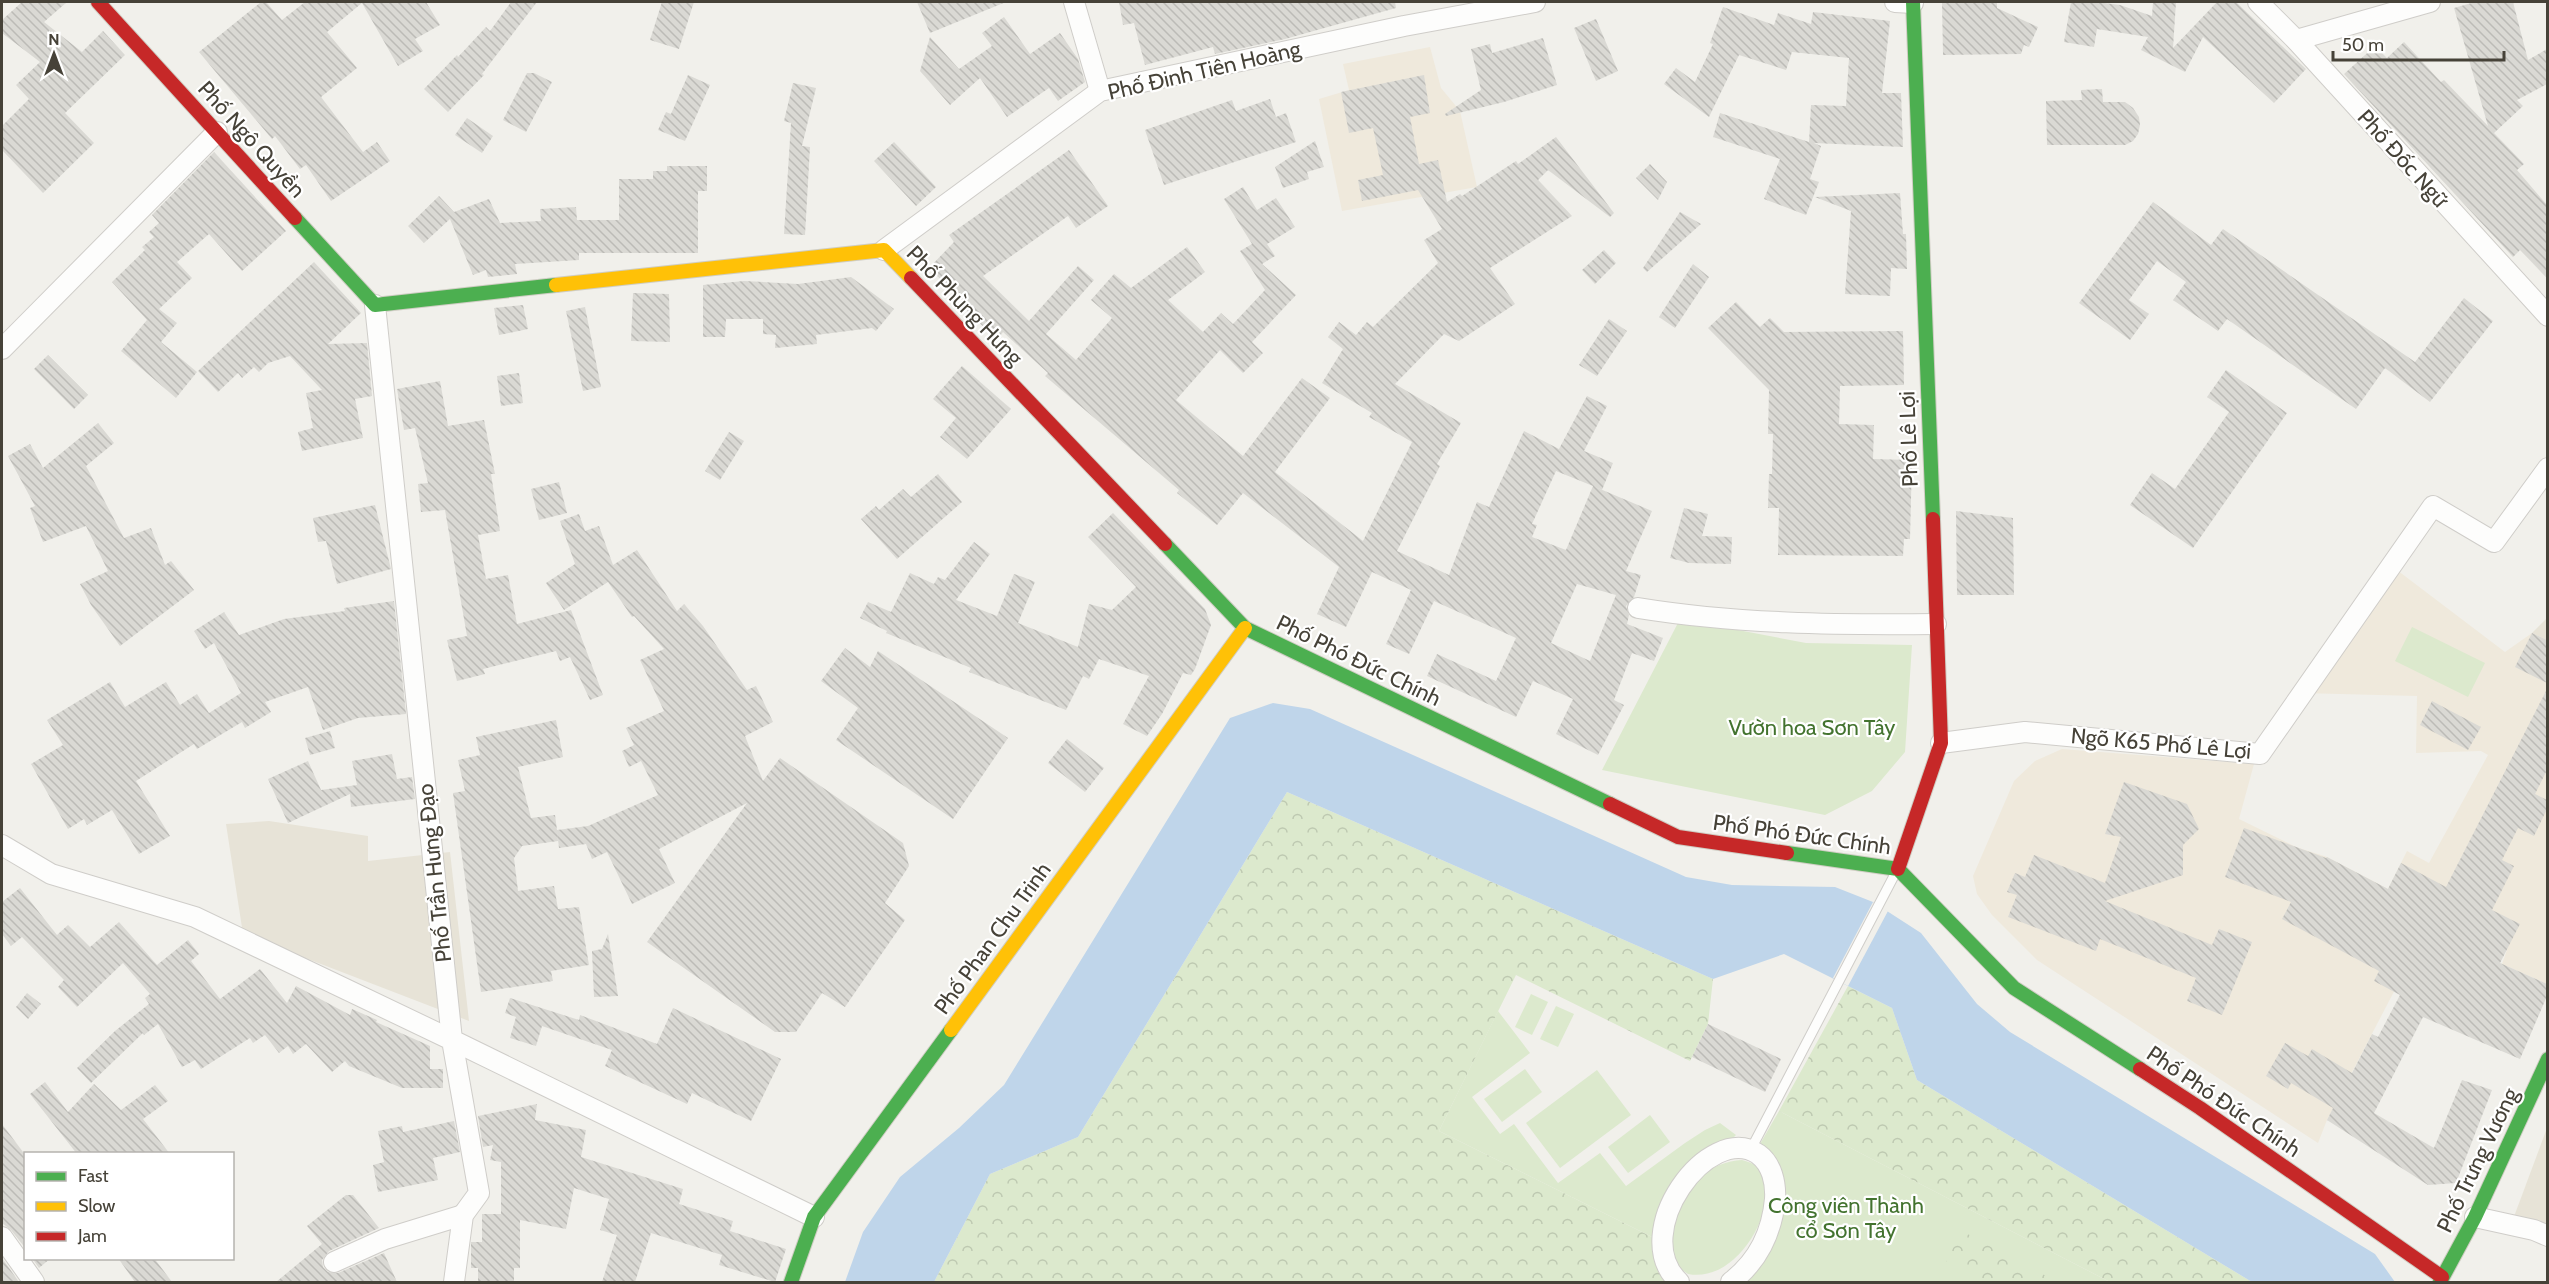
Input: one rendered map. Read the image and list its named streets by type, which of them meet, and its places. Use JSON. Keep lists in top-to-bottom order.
{
  "streets": {
    "main road": [
      "Phố Ngô Quyền",
      "Phố Phùng Hưng",
      "Phố Lê Lợi",
      "Phố Phó Đức Chính",
      "Phố Phan Chu Trinh",
      "Phố Trưng Vương"
    ],
    "street": [
      "Phố Đinh Tiên Hoàng",
      "Phố Đốc Ngữ",
      "Ngõ K65 Phố Lê Lợi",
      "Phố Trần Hưng Đạo"
    ]
  },
  "crossings": [
    ["Phố Đinh Tiên Hoàng", "Phố Phùng Hưng"],
    ["Phố Ngô Quyền", "Phố Phùng Hưng"],
    ["Phố Ngô Quyền", "Phố Trần Hưng Đạo"],
    ["Phố Phùng Hưng", "Phố Phó Đức Chính"],
    ["Phố Phùng Hưng", "Phố Trần Hưng Đạo"],
    ["Phố Phùng Hưng", "Phố Phan Chu Trinh"],
    ["Phố Lê Lợi", "Phố Phó Đức Chính"],
    ["Phố Lê Lợi", "Ngõ K65 Phố Lê Lợi"],
    ["Phố Phó Đức Chính", "Phố Phan Chu Trinh"],
    ["Phố Phó Đức Chính", "Phố Trưng Vương"]
  ],
  "parks": ["Vườn hoa Sơn Tây", "Công viên Thành cổ Sơn Tây"],
  "legend": ["Fast", "Slow", "Jam"],
  "scale_bar": "50 m",
  "north": "top"
}
